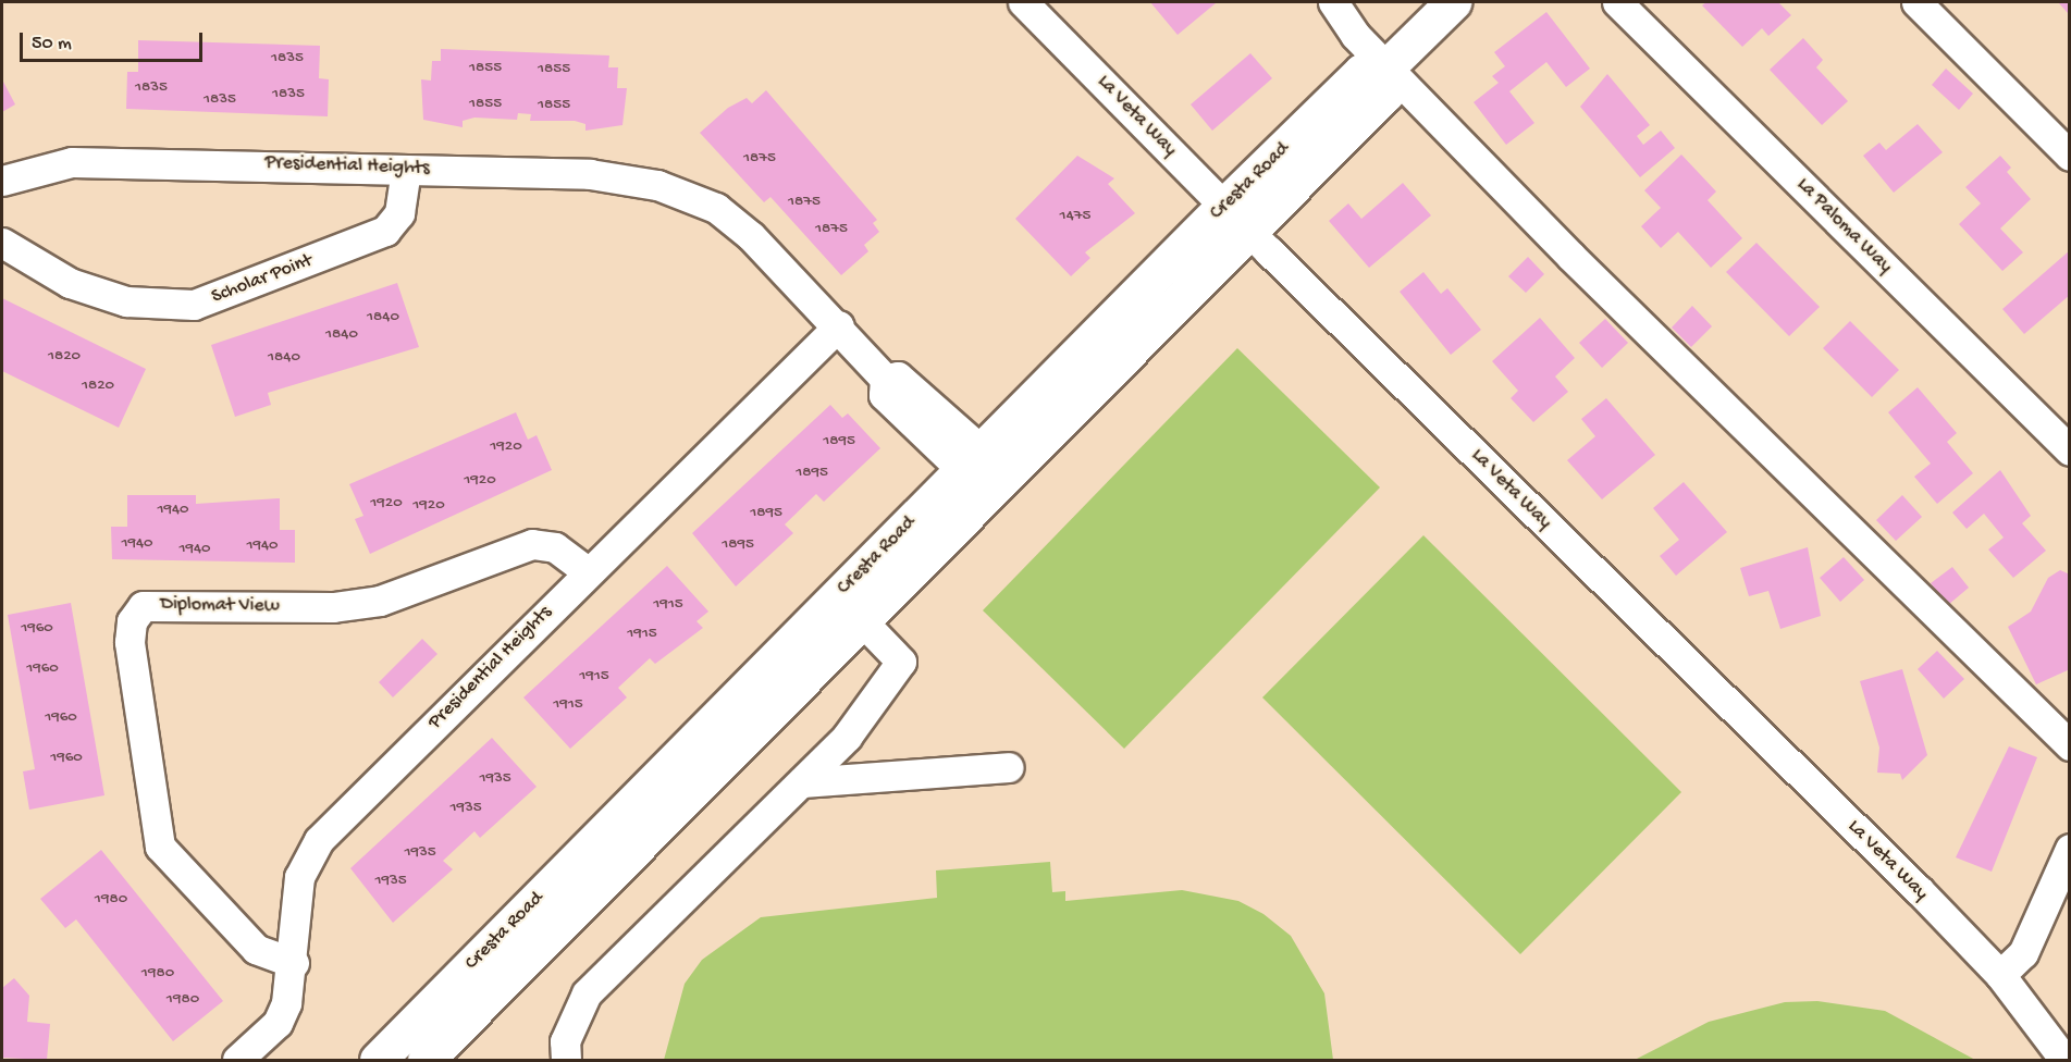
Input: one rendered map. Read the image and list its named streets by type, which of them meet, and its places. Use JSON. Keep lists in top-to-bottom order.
{
  "streets": {
    "main road": ["Cresta Road"],
    "street": [
      "La Veta Way",
      "Presidential Heights",
      "La Paloma Way",
      "Scholar Point",
      "Diplomat View"
    ]
  },
  "crossings": [
    ["La Veta Way", "Cresta Road"],
    ["Presidential Heights", "Cresta Road"],
    ["Presidential Heights", "Scholar Point"],
    ["Presidential Heights", "Diplomat View"]
  ],
  "house_numbers": [
    "1835",
    "1855",
    "1855",
    "1835",
    "1835",
    "1835",
    "1855",
    "1855",
    "1875",
    "1875",
    "1475",
    "1875",
    "1840",
    "1840",
    "1820",
    "1840",
    "1820",
    "1895",
    "1920",
    "1895",
    "1920",
    "1920",
    "1920",
    "1940",
    "1895",
    "1940",
    "1895",
    "1940",
    "1940",
    "1915",
    "1960",
    "1915",
    "1960",
    "1915",
    "1915",
    "1960",
    "1960",
    "1935",
    "1935",
    "1935",
    "1935",
    "1980",
    "1980",
    "1980"
  ],
  "scale_bar": "50 m"
}
